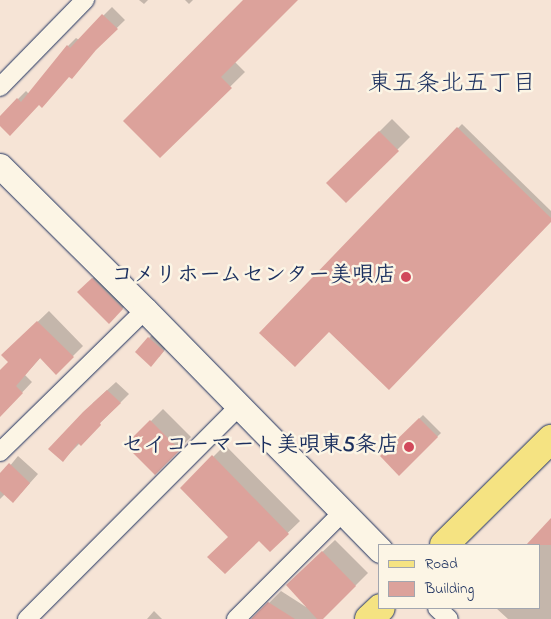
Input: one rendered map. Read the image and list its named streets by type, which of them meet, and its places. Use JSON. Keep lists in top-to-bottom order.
{
  "districts": ["東五条北五丁目"],
  "places": ["コメリホームセンター美唄店", "セイコーマート美唄東5条店"],
  "legend": ["Road", "Building"]
}
